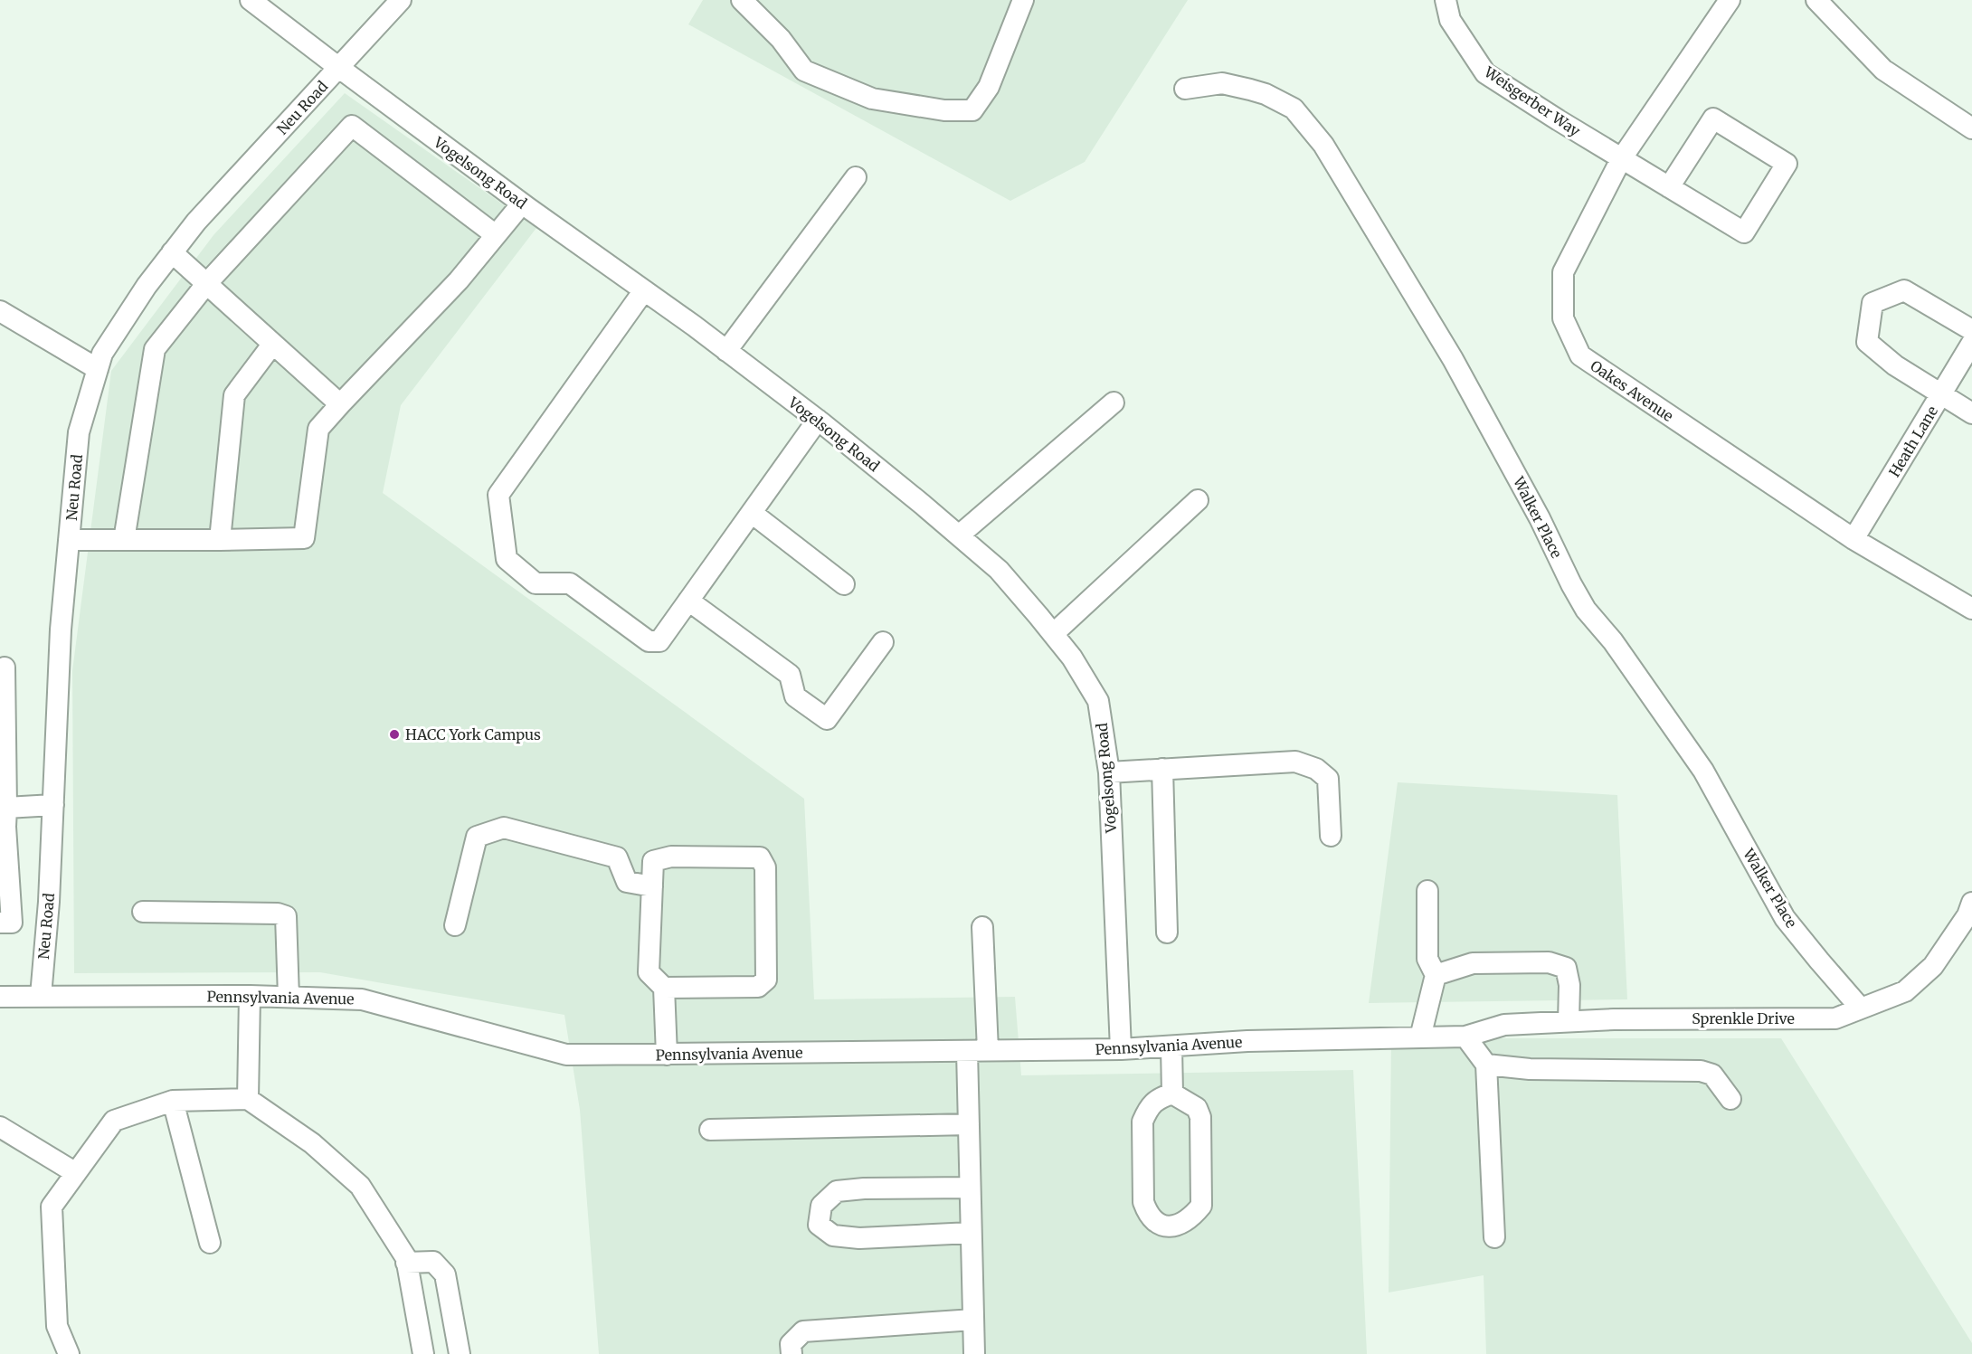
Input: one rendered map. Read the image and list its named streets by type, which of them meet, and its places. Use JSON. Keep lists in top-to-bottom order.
{
  "streets": {
    "street": [
      "Weisgerber Way",
      "Neu Road",
      "Vogelsong Road",
      "Oakes Avenue",
      "Heath Lane",
      "Walker Place",
      "Pennsylvania Avenue",
      "Sprenkle Drive"
    ]
  },
  "crossings": [
    ["Weisgerber Way", "Oakes Avenue"],
    ["Neu Road", "Vogelsong Road"],
    ["Neu Road", "Pennsylvania Avenue"],
    ["Vogelsong Road", "Pennsylvania Avenue"],
    ["Oakes Avenue", "Heath Lane"],
    ["Walker Place", "Sprenkle Drive"],
    ["Pennsylvania Avenue", "Sprenkle Drive"]
  ],
  "places": ["HACC York Campus"]
}
